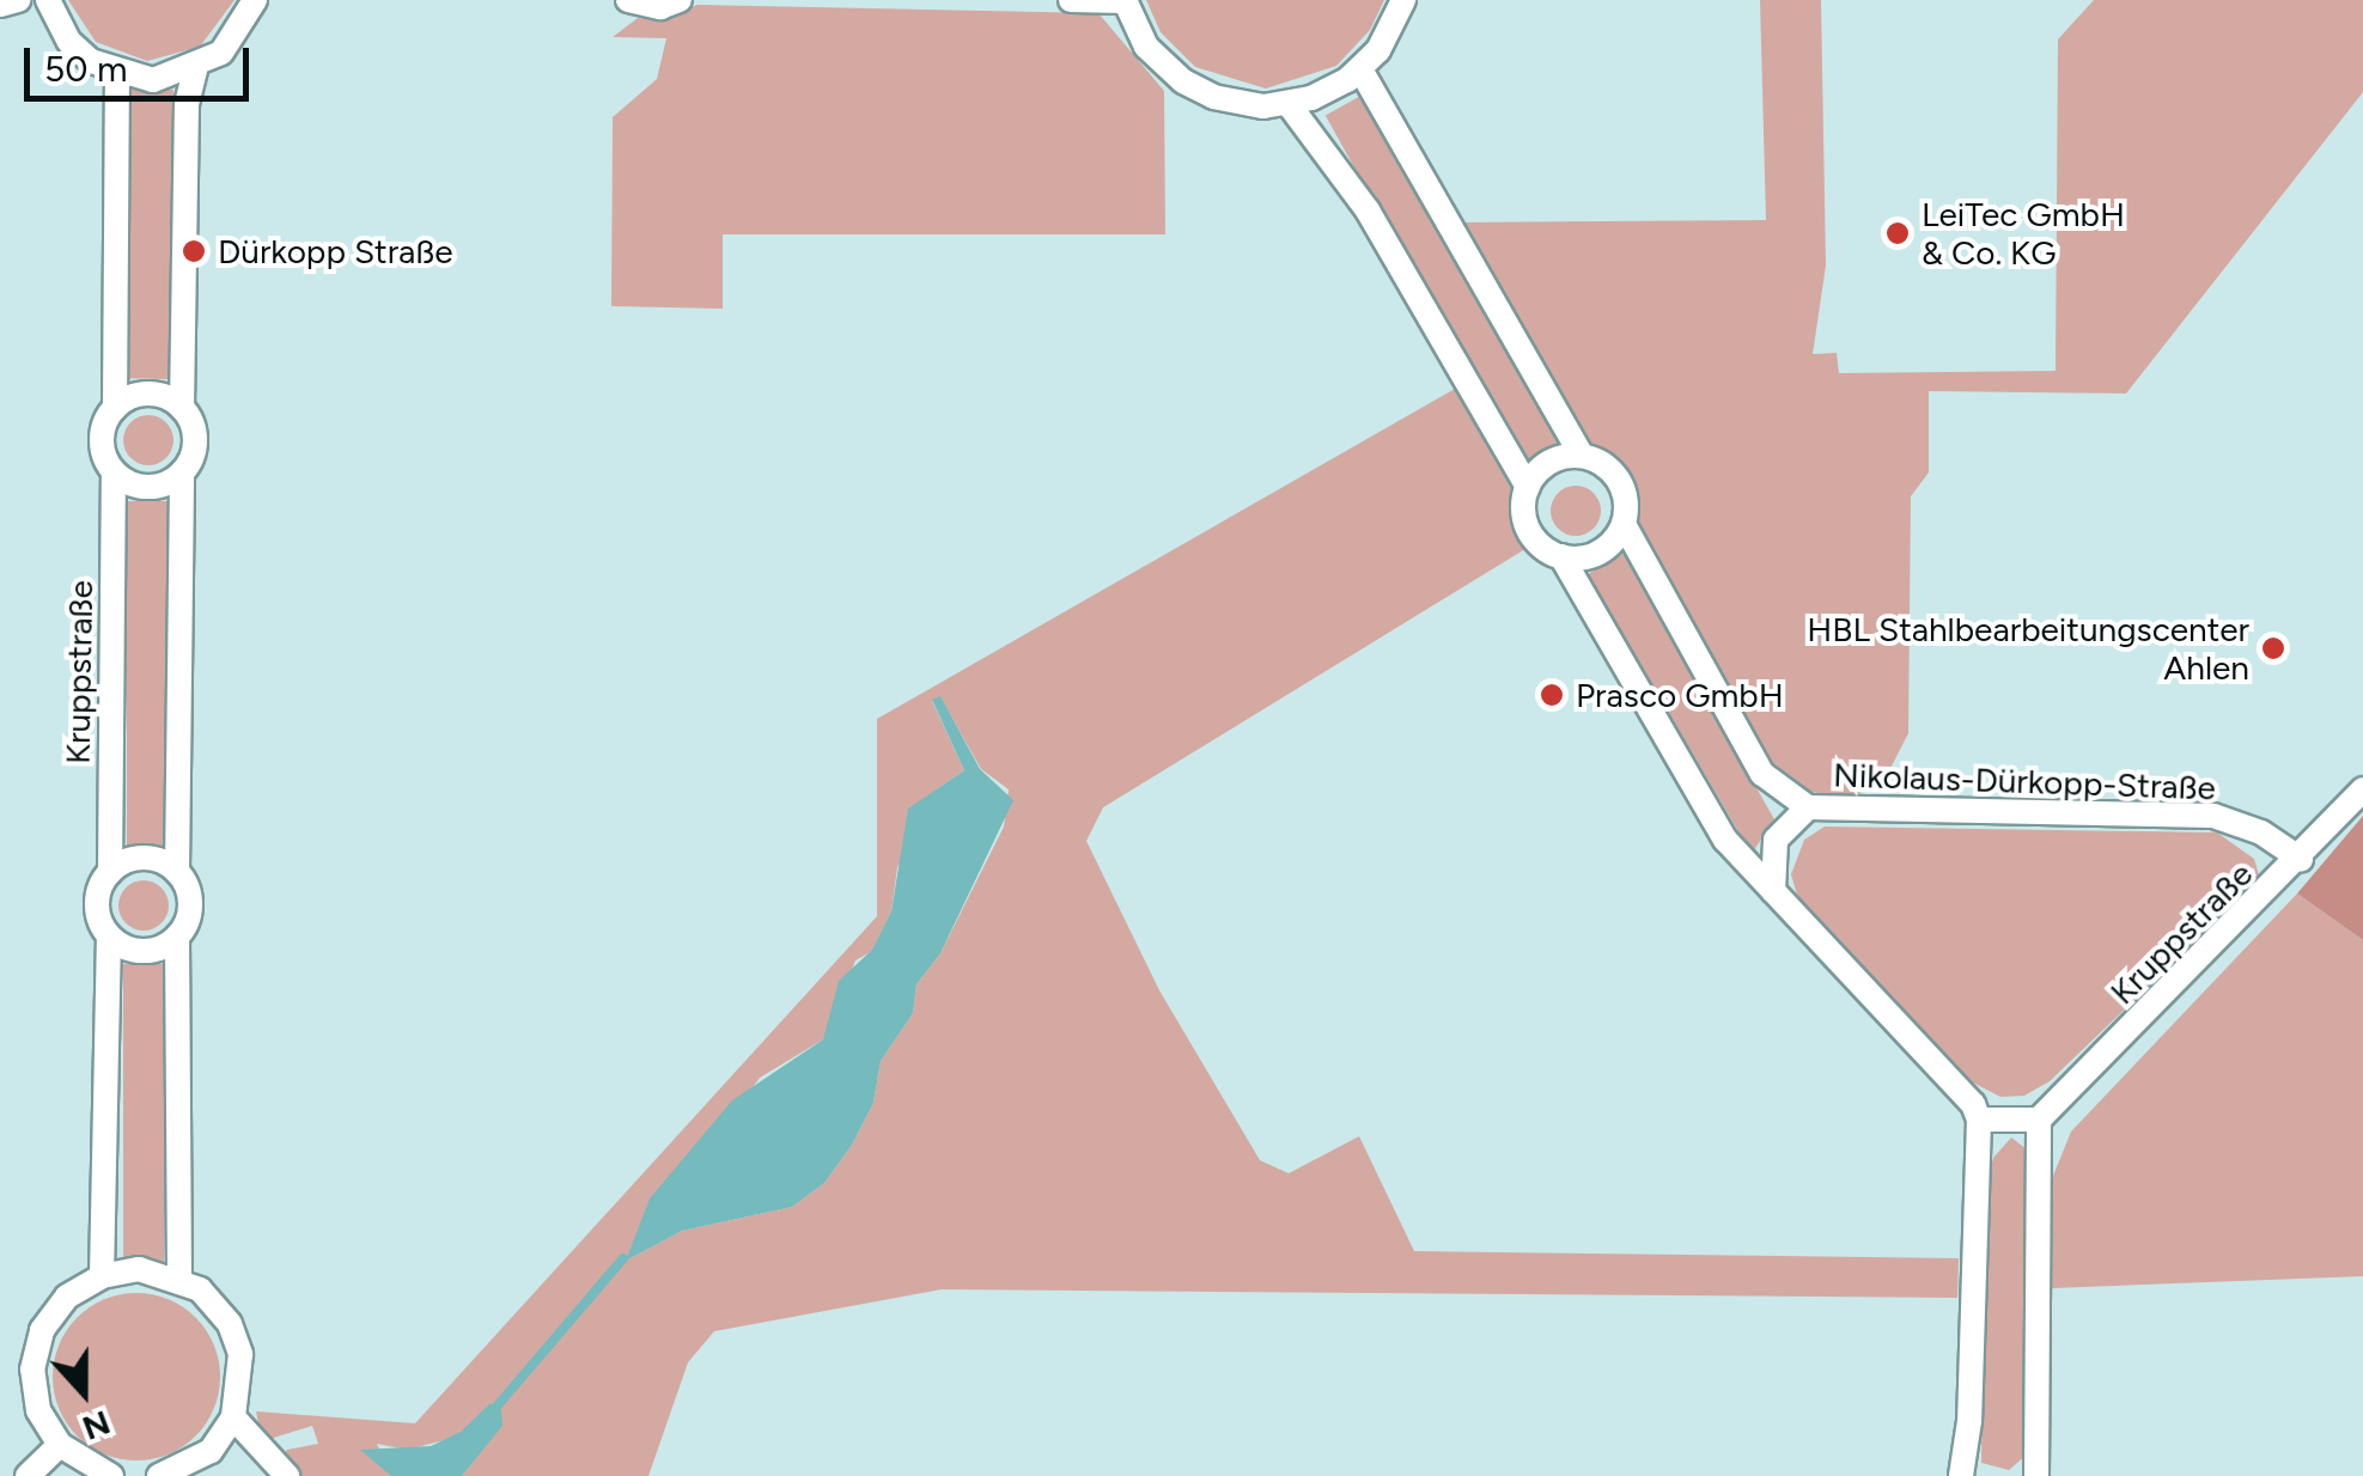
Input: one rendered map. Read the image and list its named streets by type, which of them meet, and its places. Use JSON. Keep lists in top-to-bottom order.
{
  "streets": {
    "street": ["Kruppstraße", "Nikolaus-Dürkopp-Straße"]
  },
  "crossings": [
    ["Kruppstraße", "Nikolaus-Dürkopp-Straße"]
  ],
  "places": [
    "LeiTec GmbH & Co. KG",
    "Dürkopp Straße",
    "HBL Stahlbearbeitungscenter Ahlen",
    "Prasco GmbH"
  ],
  "scale_bar": "50 m",
  "north": "bottom"
}
